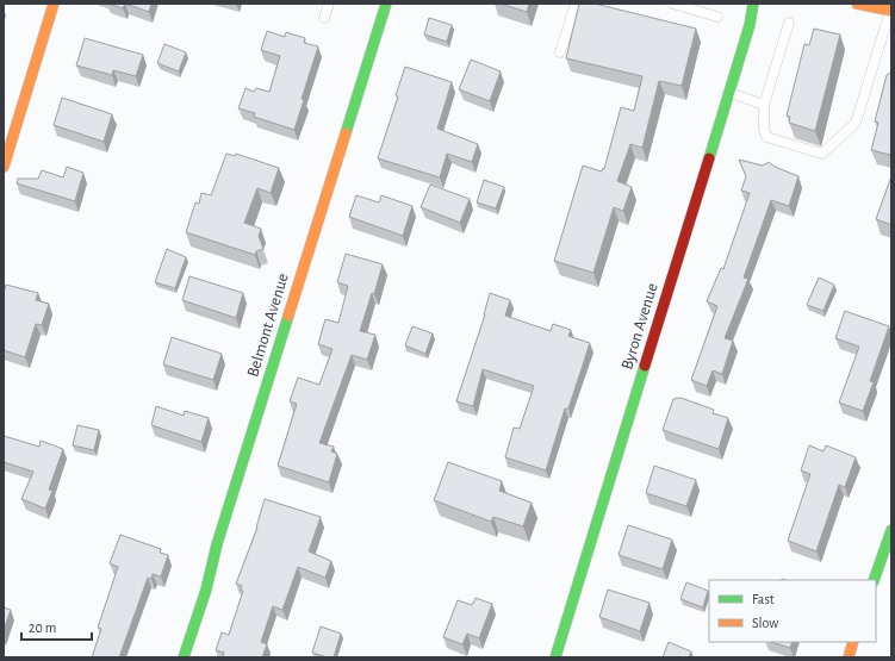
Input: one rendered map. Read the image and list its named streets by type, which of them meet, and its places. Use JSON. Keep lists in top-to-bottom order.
{
  "streets": {
    "street": ["Belmont Avenue", "Byron Avenue"]
  },
  "legend": ["Fast", "Slow"],
  "scale_bar": "20 m"
}
